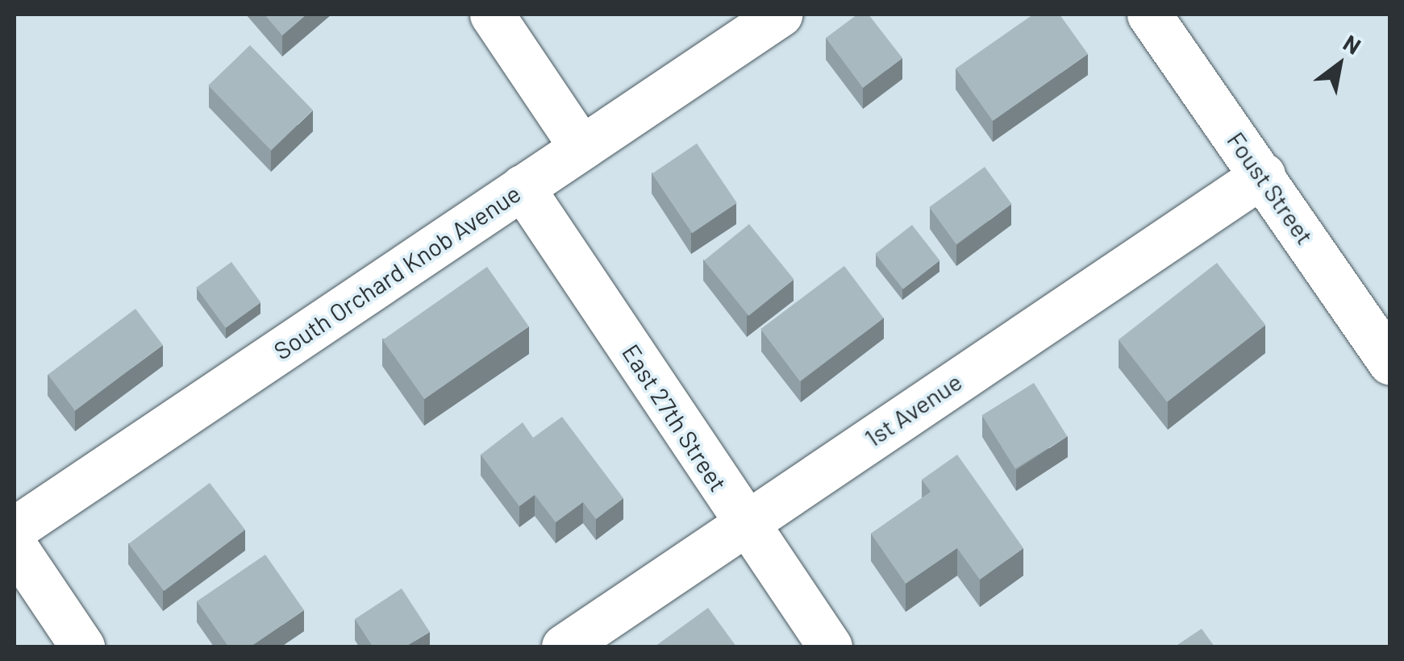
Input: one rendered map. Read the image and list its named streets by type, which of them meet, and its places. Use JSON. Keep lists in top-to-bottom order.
{
  "streets": {
    "street": [
      "Foust Street",
      "South Orchard Knob Avenue",
      "1st Avenue",
      "East 27th Street"
    ]
  },
  "crossings": [
    ["Foust Street", "1st Avenue"],
    ["South Orchard Knob Avenue", "East 27th Street"],
    ["1st Avenue", "East 27th Street"]
  ],
  "north": "top right"
}
